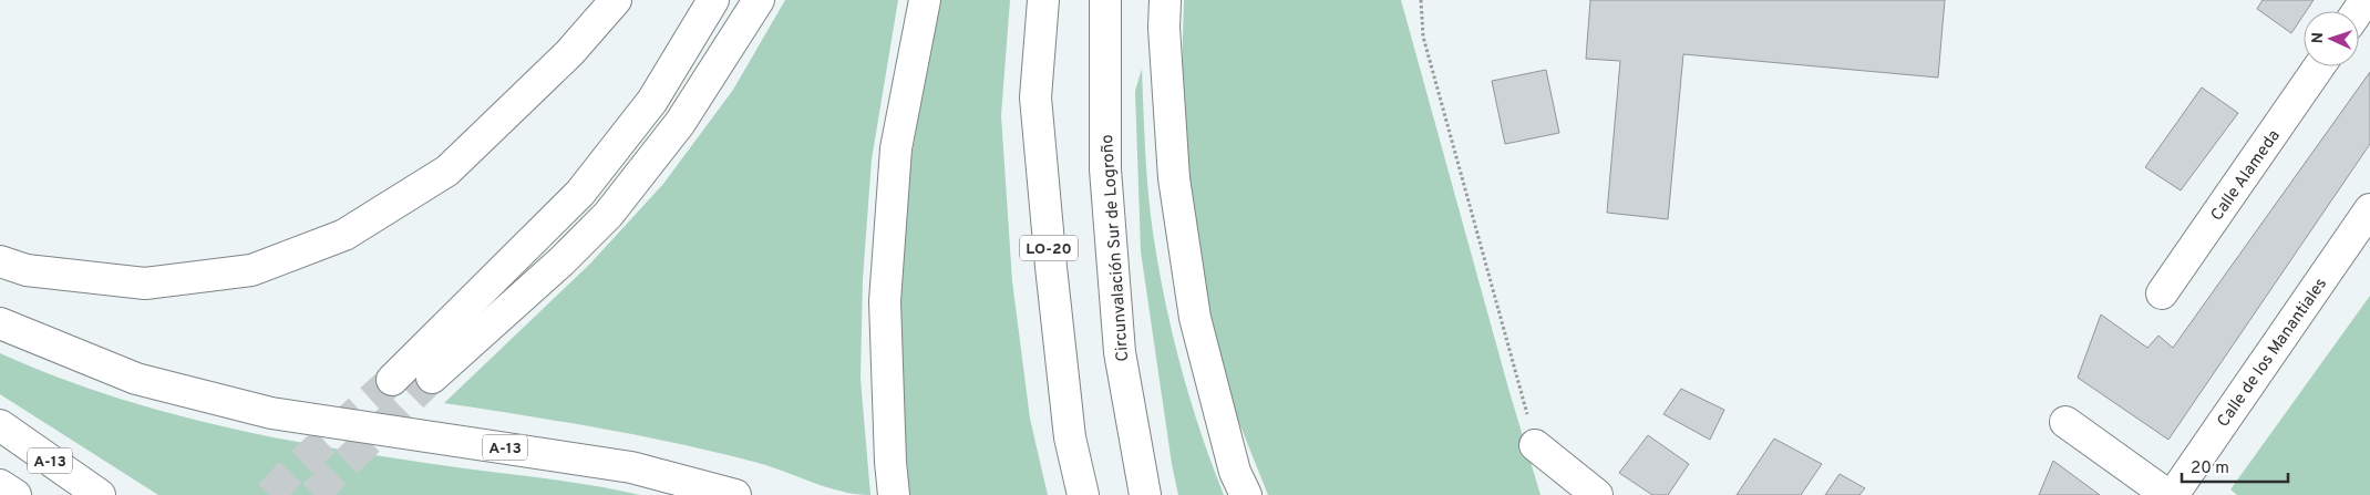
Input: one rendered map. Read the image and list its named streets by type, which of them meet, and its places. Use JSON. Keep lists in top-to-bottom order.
{
  "streets": {
    "main road": [
      "Calle Alameda",
      "LO-20",
      "Circunvalación Sur de Logroño",
      "Calle de los Manantiales",
      "A-13"
    ]
  },
  "scale_bar": "20 m",
  "north": "left"
}
